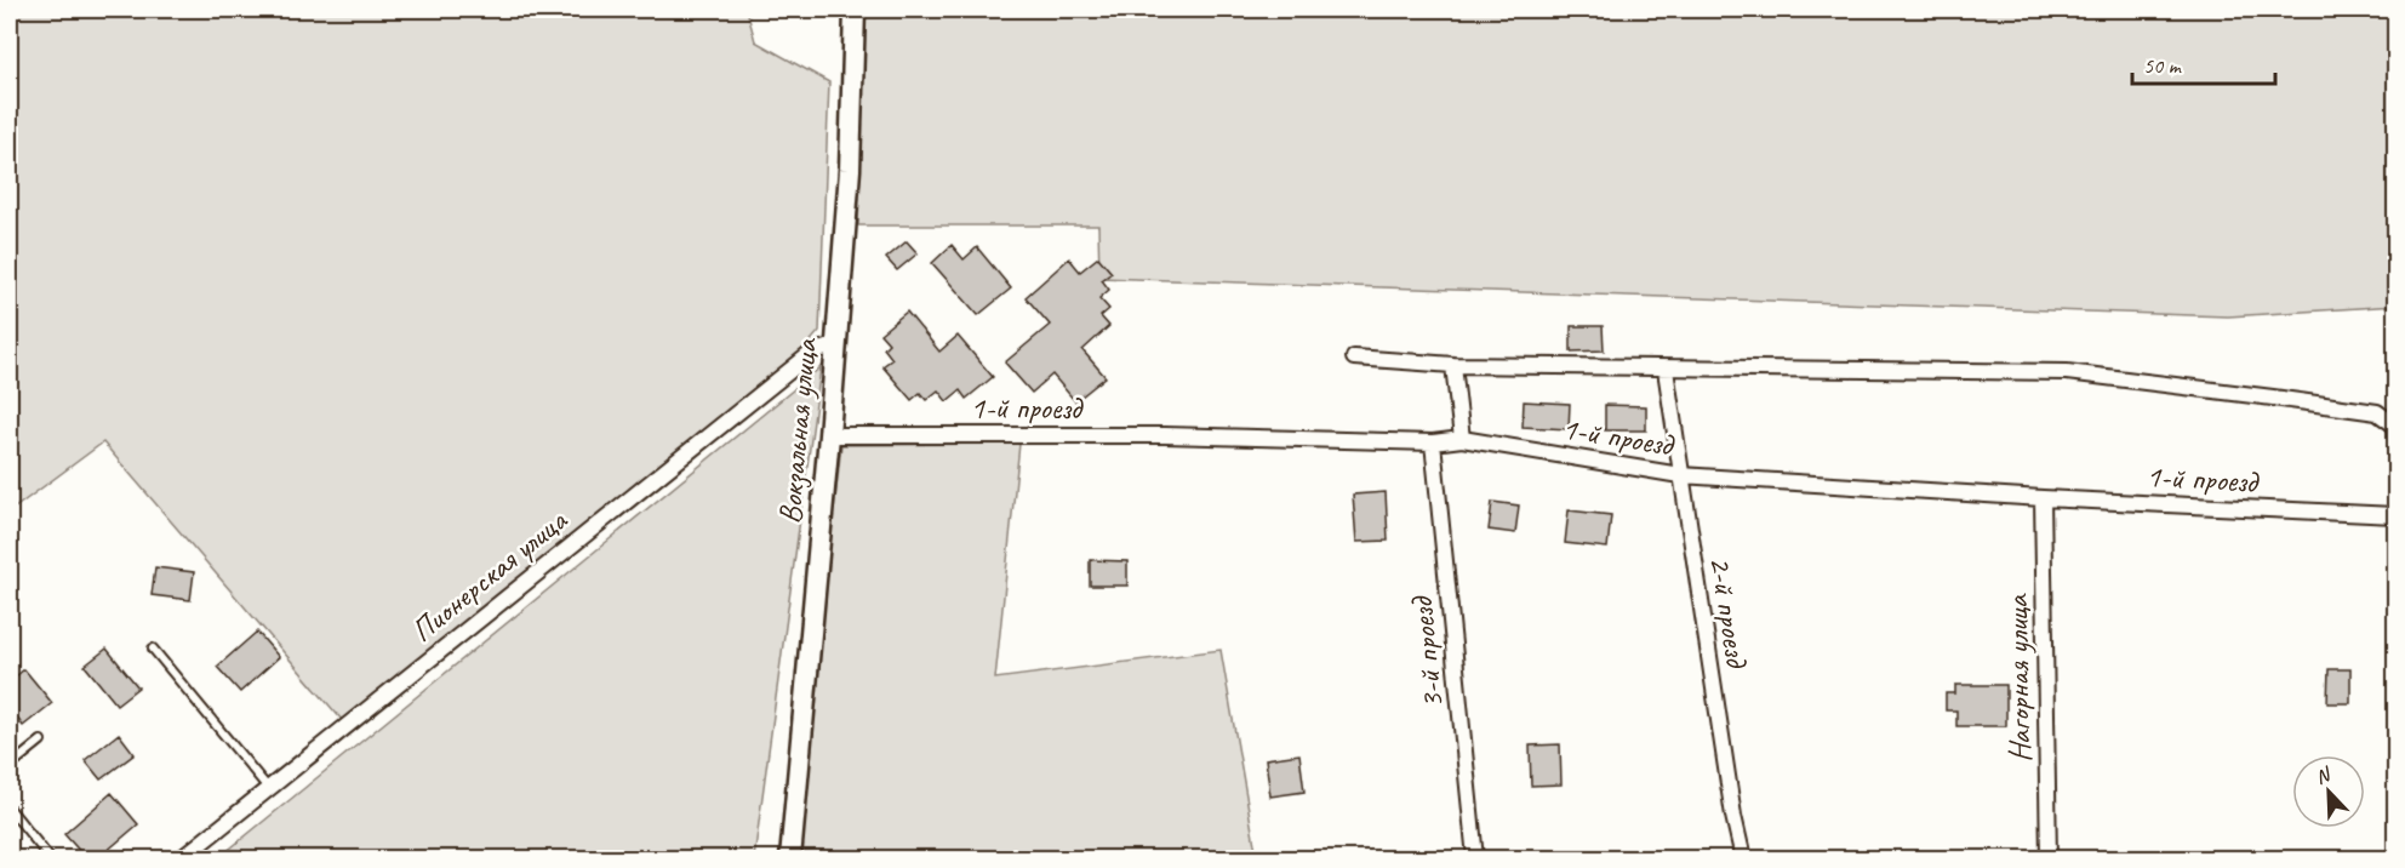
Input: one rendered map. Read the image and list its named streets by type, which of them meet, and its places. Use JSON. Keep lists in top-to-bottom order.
{
  "streets": {
    "street": [
      "1-й проезд",
      "Вокзальная улица",
      "Пионерская улица",
      "2-й проезд",
      "3-й проезд",
      "Нагорная улица"
    ]
  },
  "crossings": [
    ["1-й проезд", "Вокзальная улица"],
    ["1-й проезд", "2-й проезд"],
    ["1-й проезд", "3-й проезд"],
    ["1-й проезд", "Нагорная улица"],
    ["Вокзальная улица", "Пионерская улица"]
  ],
  "scale_bar": "50 m",
  "north": "top left"
}
